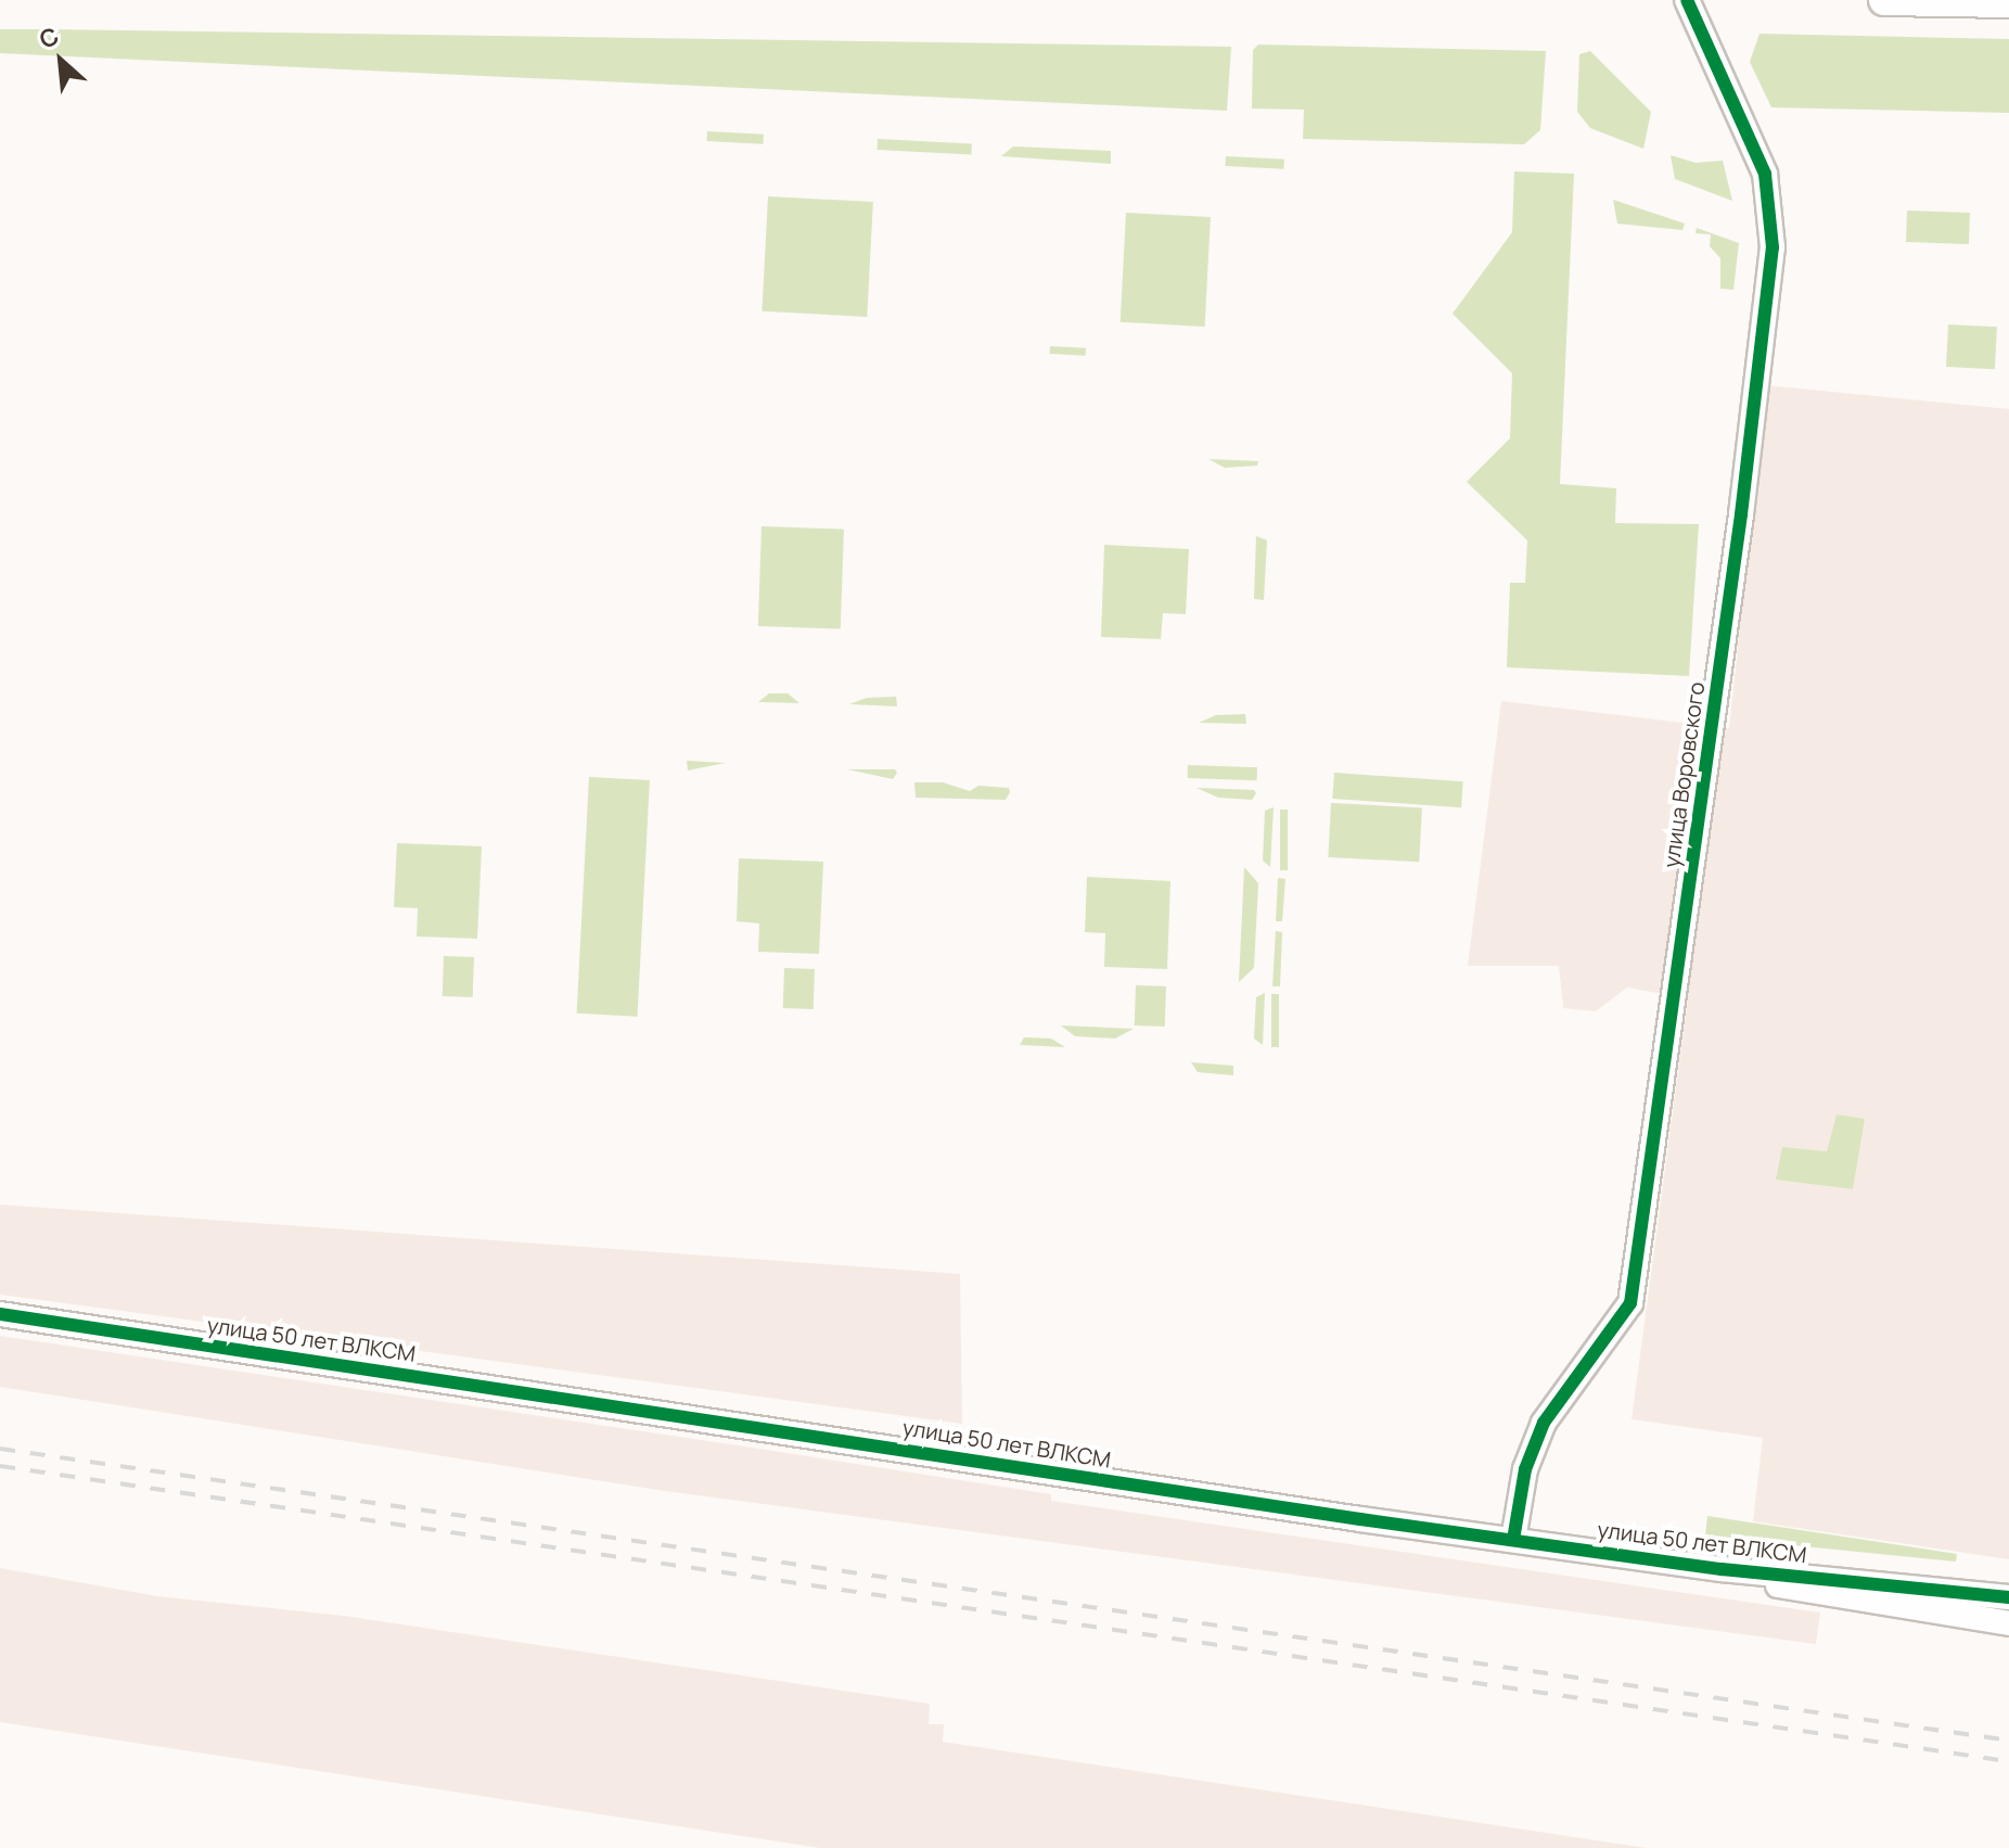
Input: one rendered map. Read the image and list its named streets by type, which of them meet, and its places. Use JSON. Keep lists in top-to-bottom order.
{
  "streets": {
    "street": ["улица Воровского", "улица 50 лет ВЛКСМ"]
  },
  "crossings": [
    ["улица Воровского", "улица 50 лет ВЛКСМ"]
  ],
  "north": "top left"
}
